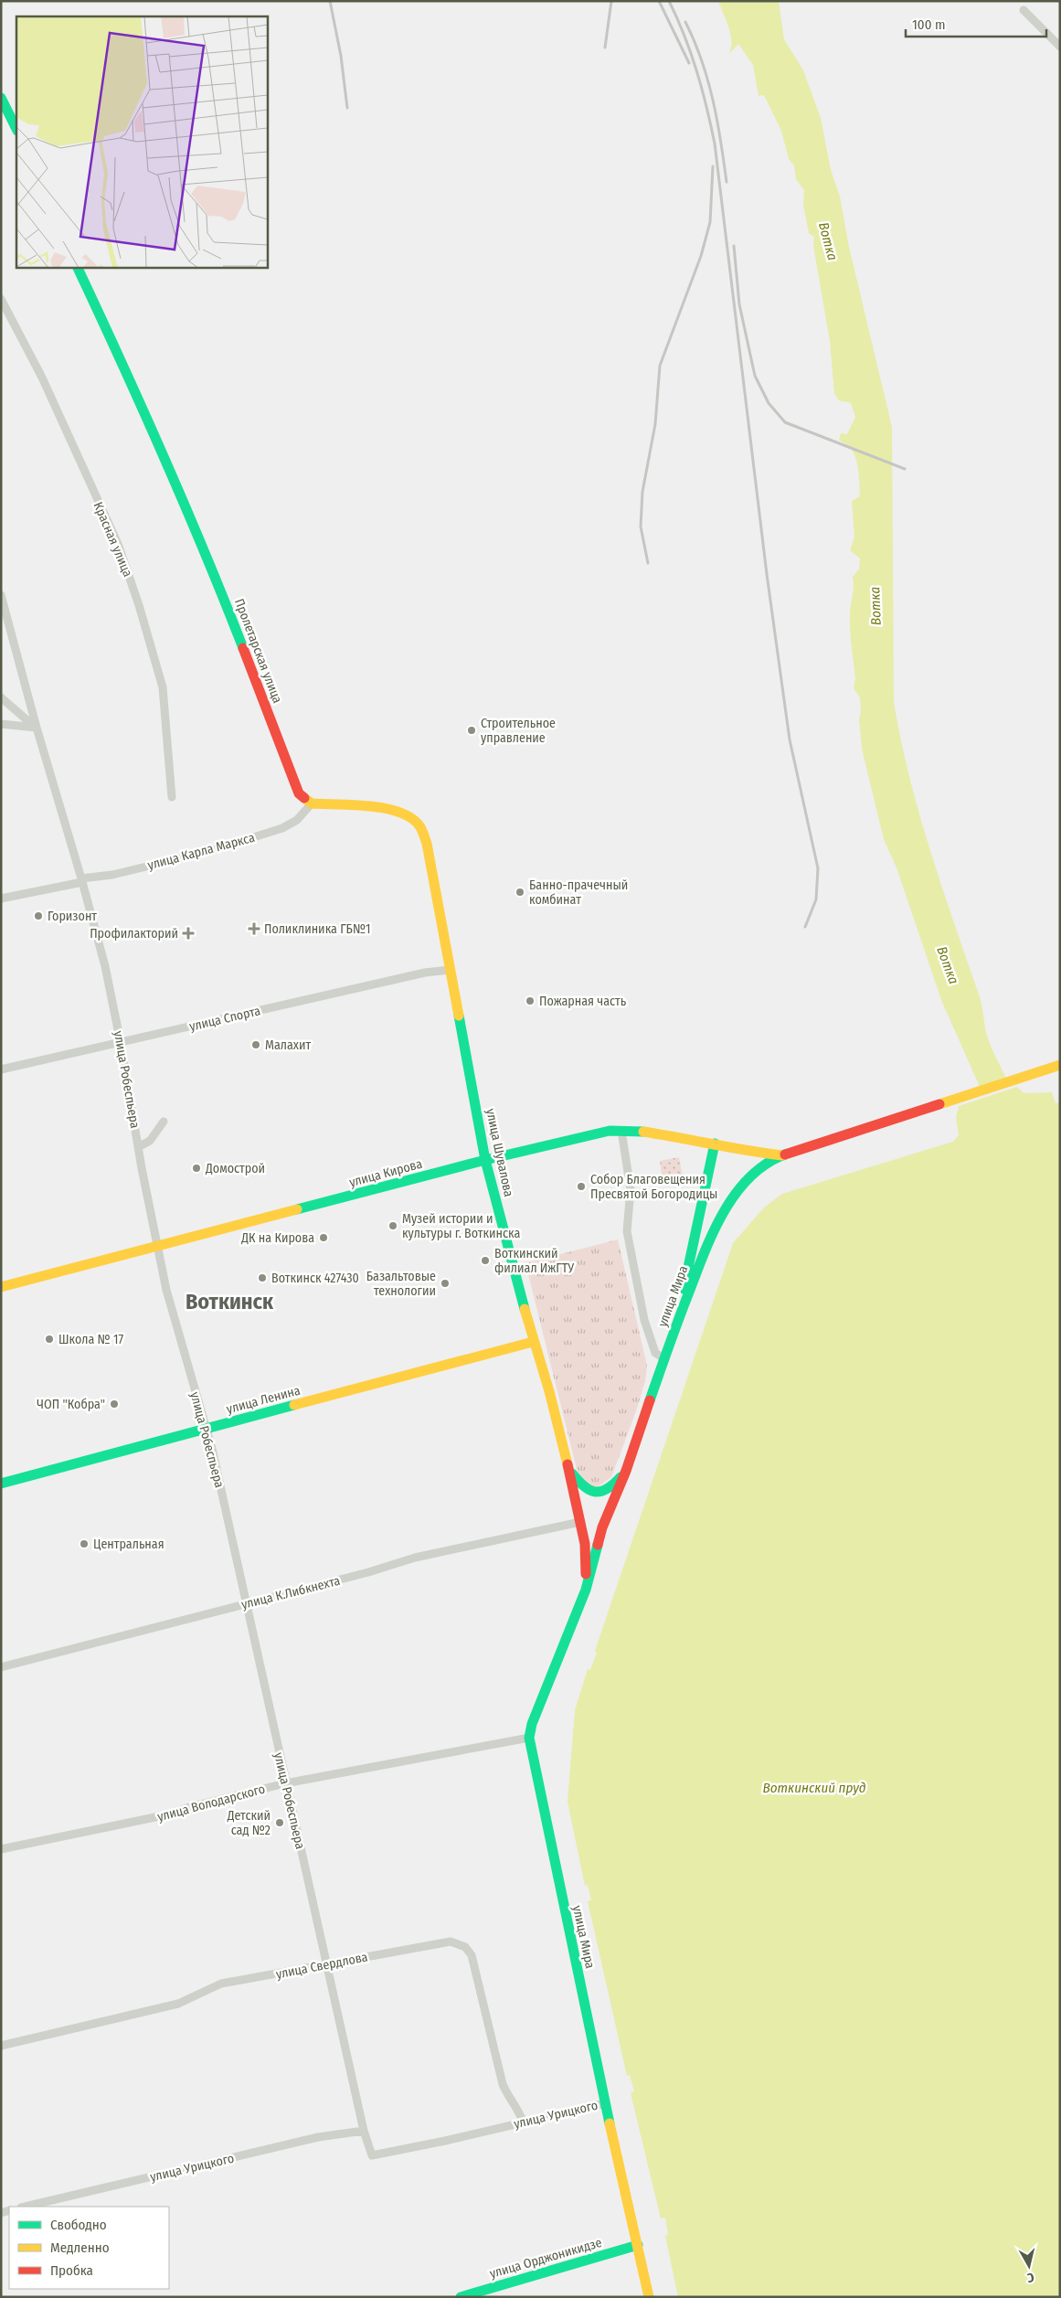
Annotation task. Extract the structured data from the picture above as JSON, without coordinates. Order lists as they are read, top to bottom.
{
  "streets": {
    "main road": [
      "Пролетарская улица",
      "улица Шувалова",
      "улица Кирова",
      "улица Мира",
      "улица Ленина",
      "улица Орджоникидзе"
    ],
    "street": [
      "Красная улица",
      "улица Карла Маркса",
      "улица Спорта",
      "улица Робеспьера",
      "улица К.Либкнехта",
      "улица Володарского",
      "улица Свердлова",
      "улица Урицкого"
    ]
  },
  "crossings": [
    ["Пролетарская улица", "улица Карла Маркса"],
    ["улица Карла Маркса", "улица Робеспьера"],
    ["улица Спорта", "улица Робеспьера"],
    ["улица Спорта", "улица Шувалова"],
    ["улица Робеспьера", "улица Кирова"],
    ["улица Робеспьера", "улица Ленина"],
    ["улица Робеспьера", "улица К.Либкнехта"],
    ["улица Робеспьера", "улица Володарского"],
    ["улица Робеспьера", "улица Свердлова"],
    ["улица Робеспьера", "улица Урицкого"],
    ["улица Шувалова", "улица Кирова"],
    ["улица Шувалова", "улица Мира"],
    ["улица Шувалова", "улица Ленина"],
    ["улица Кирова", "улица Мира"],
    ["улица Мира", "улица К.Либкнехта"],
    ["улица Мира", "улица Володарского"],
    ["улица Мира", "улица Урицкого"],
    ["улица Мира", "улица Орджоникидзе"],
    ["улица Свердлова", "улица Урицкого"]
  ],
  "districts": ["Воткинск"],
  "water": ["Вотка", "Воткинский пруд"],
  "places": {
    "other": [
      "Строительное управление",
      "Банно-прачечный комбинат",
      "Горизонт",
      "Пожарная часть",
      "Малахит",
      "Домострой",
      "Собор Благовещения Пресвятой Богородицы",
      "Музей истории и культуры г. Воткинска",
      "ДК на Кирова",
      "Воткинский филиал ИжГТУ",
      "Воткинск 427430",
      "Базальтовые технологии",
      "Школа № 17",
      "ЧОП \"Кобра\"",
      "Центральная",
      "Детский сад №2"
    ],
    "health": ["Поликлиника ГБ№1", "Профилакторий"]
  },
  "legend": ["Свободно", "Медленно", "Пробка"],
  "scale_bar": "100 m",
  "north": "bottom"
}
